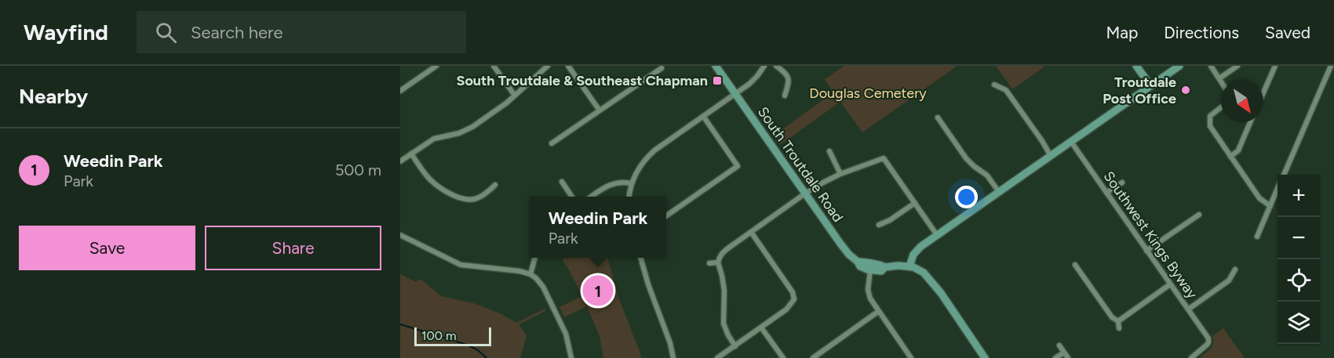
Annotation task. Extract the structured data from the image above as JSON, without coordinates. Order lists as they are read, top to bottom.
{
  "streets": {
    "main road": ["South Troutdale Road"],
    "street": ["Southwest Kings Byway"]
  },
  "parks": ["Douglas Cemetery"],
  "places": {
    "transit": ["South Troutdale & Southeast Chapman"],
    "other": ["Troutdale Post Office"]
  },
  "scale_bar": "100 m",
  "north": "bottom right",
  "page": {
    "header": "Wayfind",
    "search": "Search here",
    "nav": ["Map", "Directions", "Saved"],
    "heading": "Nearby",
    "list": [
      {
        "mark": "1",
        "name": "Weedin Park",
        "note": "Park",
        "value": "500 m"
      }
    ],
    "map_buttons": ["+", "−"],
    "popup": ["Weedin Park", "Park"],
    "buttons": ["Save", "Share"],
    "pins": "1",
    "scale": "100 m"
  }
}
